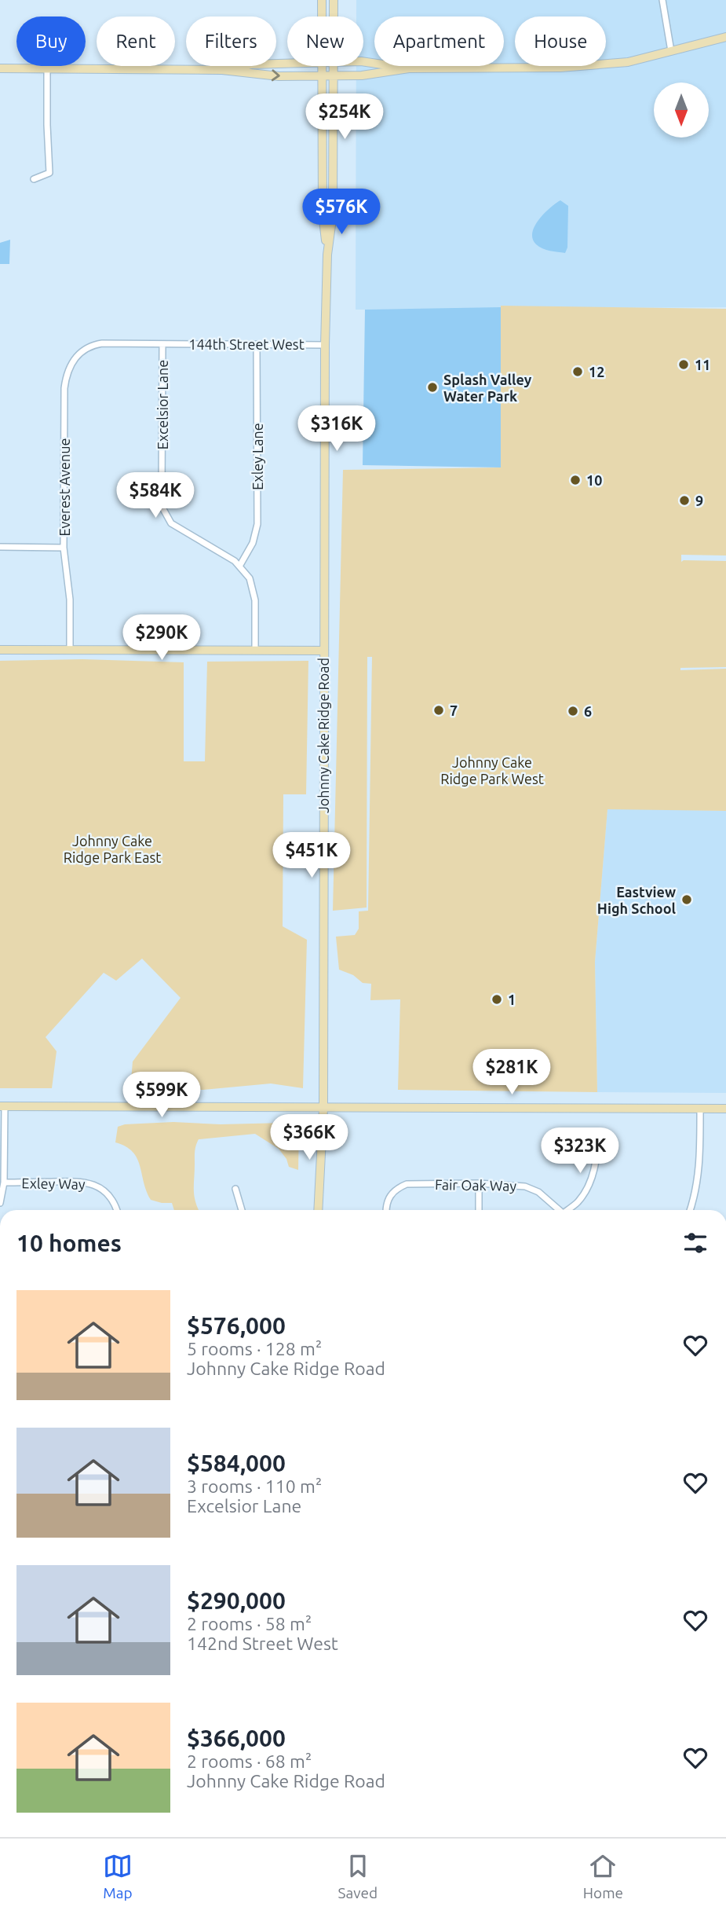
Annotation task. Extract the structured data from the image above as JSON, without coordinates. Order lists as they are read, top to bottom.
{
  "streets": {
    "street": [
      "144th Street West",
      "Excelsior Lane",
      "Exley Lane",
      "Everest Avenue",
      "Johnny Cake Ridge Road",
      "Exley Way",
      "Fair Oak Way"
    ]
  },
  "crossings": [
    ["144th Street West", "Excelsior Lane"],
    ["144th Street West", "Exley Lane"],
    ["144th Street West", "Everest Avenue"],
    ["144th Street West", "Johnny Cake Ridge Road"],
    ["Excelsior Lane", "Exley Lane"]
  ],
  "parks": ["Johnny Cake Ridge Park West", "Johnny Cake Ridge Park East"],
  "places": [
    "11",
    "12",
    "Splash Valley Water Park",
    "10",
    "9",
    "7",
    "6",
    "Eastview High School",
    "1"
  ],
  "north": "bottom",
  "page": {
    "chip": [
      "Buy",
      "Rent",
      "Filters",
      "New",
      "Apartment",
      "House"
    ],
    "price": [
      "$254K",
      "$576K",
      "$316K",
      "$584K",
      "$290K",
      "$451K",
      "$281K",
      "$599K",
      "$366K",
      "$323K"
    ],
    "heading": "10 homes",
    "list": [
      {
        "name": "$576,000",
        "note": "5 rooms · 128 m² · Johnny Cake Ridge Road"
      },
      {
        "name": "$584,000",
        "note": "3 rooms · 110 m² · Excelsior Lane"
      },
      {
        "name": "$290,000",
        "note": "2 rooms · 58 m² · 142nd Street West"
      },
      {
        "name": "$366,000",
        "note": "2 rooms · 68 m² · Johnny Cake Ridge Road"
      }
    ],
    "tabs": ["Map", "Saved", "Home"]
  }
}
